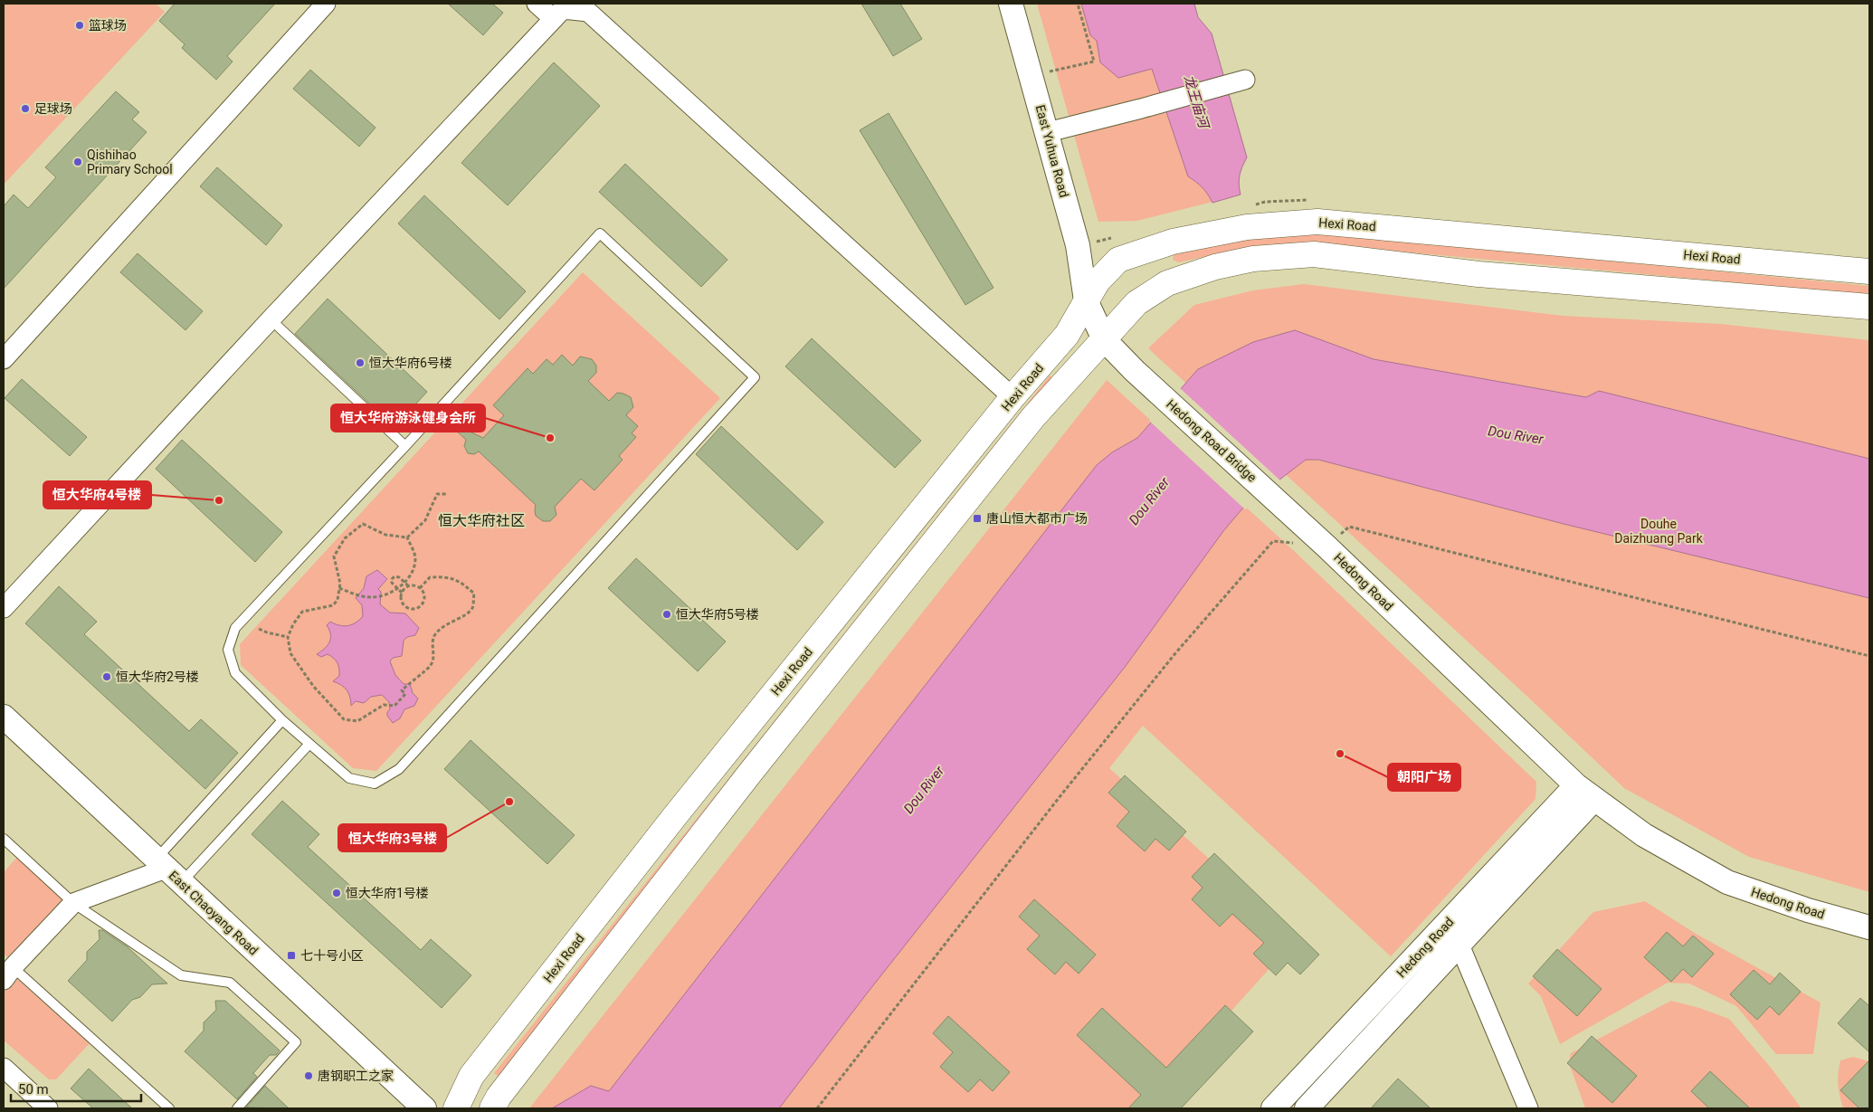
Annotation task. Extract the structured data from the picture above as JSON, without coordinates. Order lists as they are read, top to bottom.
{
  "streets": {
    "main road": ["Hexi Road"],
    "street": [
      "East Yuhua Road",
      "Hedong Road Bridge",
      "Hedong Road",
      "East Chaoyang Road"
    ]
  },
  "crossings": [
    ["East Yuhua Road", "Hexi Road"],
    ["East Yuhua Road", "Hedong Road Bridge"],
    ["Hedong Road Bridge", "Hedong Road"]
  ],
  "districts": ["恒大华府社区"],
  "water": ["龙王庙河", "Dou River"],
  "parks": ["Douhe Daizhuang Park"],
  "places": {
    "other": [
      "篮球场",
      "足球场",
      "Qishihao Primary School",
      "恒大华府6号楼",
      "恒大华府游泳健身会所",
      "恒大华府4号楼",
      "恒大华府5号楼",
      "恒大华府2号楼",
      "朝阳广场",
      "恒大华府3号楼",
      "恒大华府1号楼",
      "唐钢职工之家"
    ],
    "transit": ["唐山恒大都市广场", "七十号小区"]
  },
  "scale_bar": "50 m"
}
